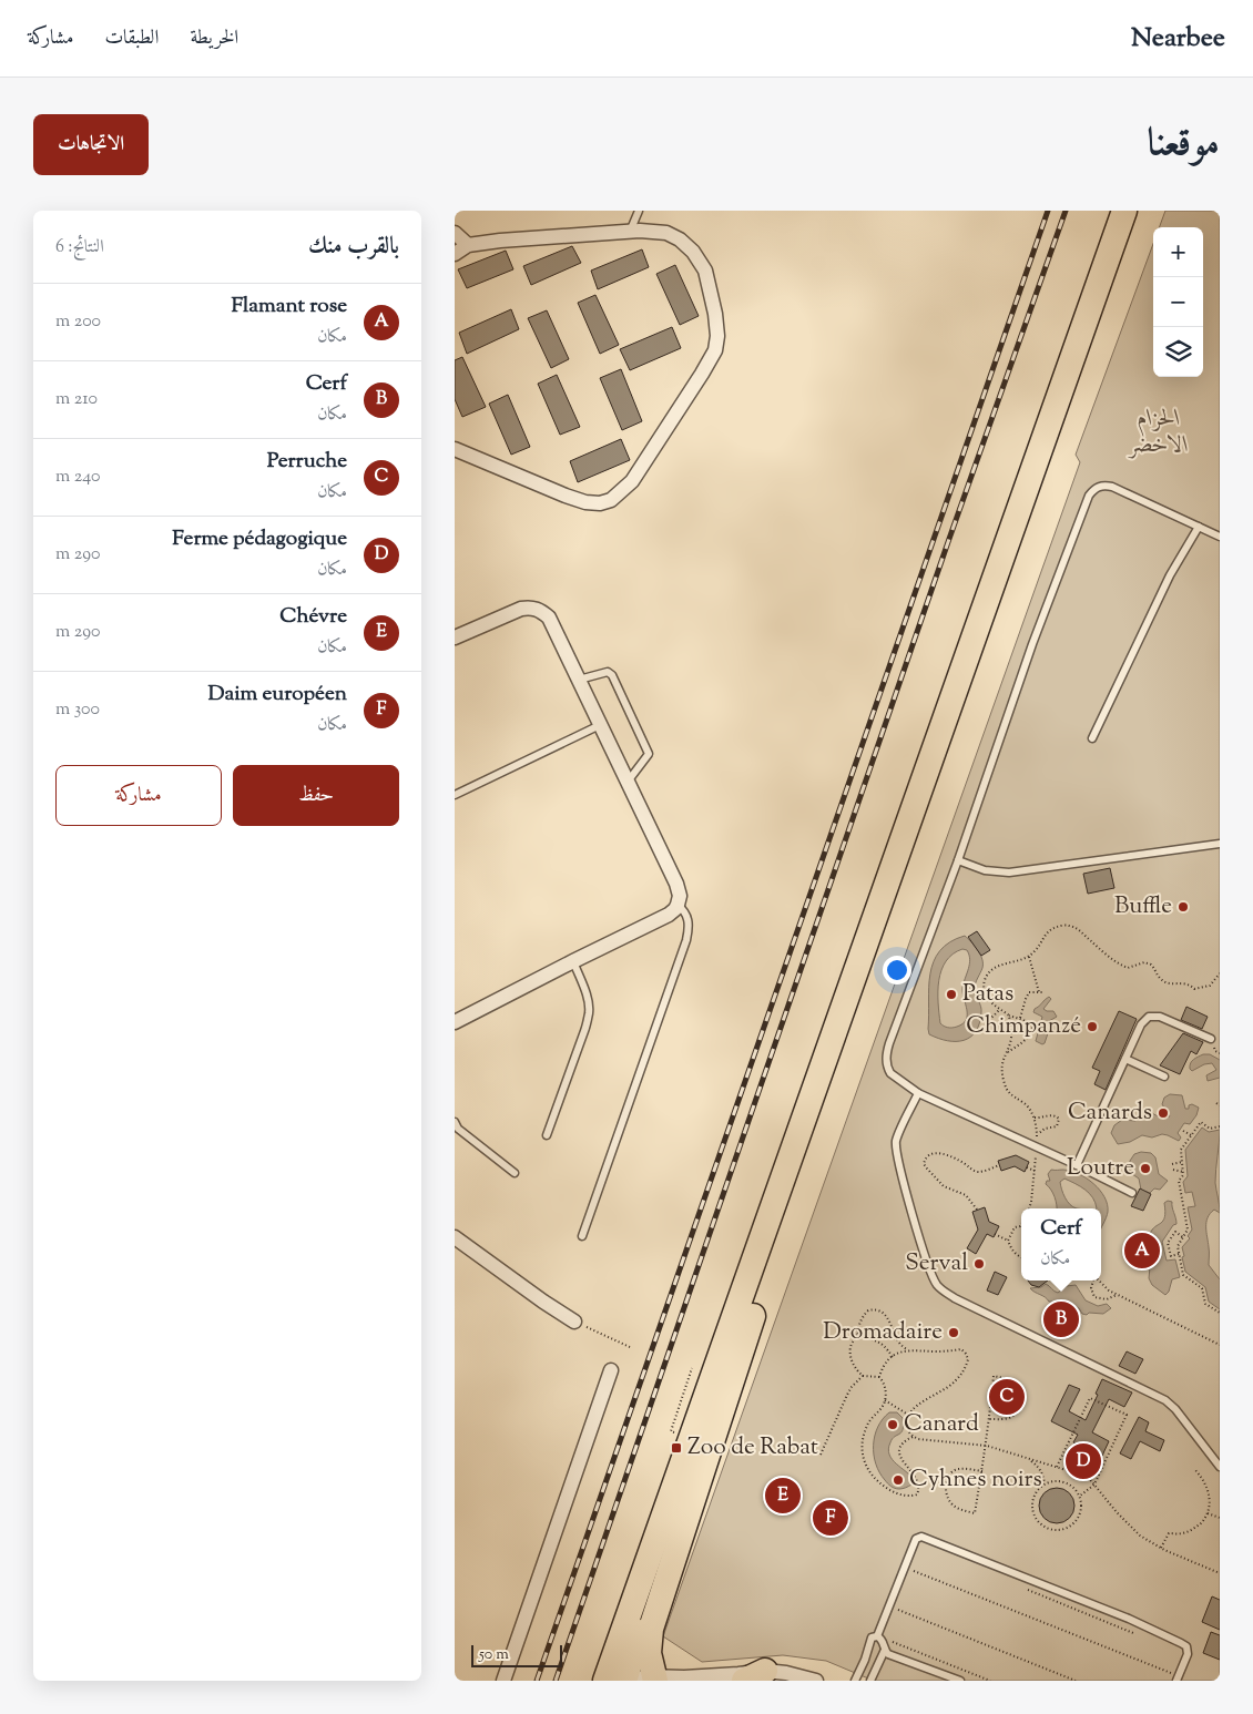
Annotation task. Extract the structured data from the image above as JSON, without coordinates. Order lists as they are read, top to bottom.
{
  "parks": ["الحزام الاخضر"],
  "places": {
    "other": [
      "Buffle",
      "Patas",
      "Chimpanzé",
      "Canards",
      "Loutre",
      "Serval",
      "Dromadaire",
      "Canard",
      "Cyhnes noirs"
    ],
    "transit": ["Zoo de Rabat"]
  },
  "scale_bar": "50 m",
  "page": {
    "header": "Nearbee",
    "nav": ["الخريطة", "الطبقات", "مشاركة"],
    "title": "موقعنا",
    "buttons": [
      "الاتجاهات",
      ["حفظ", "مشاركة"]
    ],
    "heading": ["بالقرب منك", "النتائج: 6"],
    "map_buttons": ["+", "−"],
    "list": [
      {
        "mark": "A",
        "name": "Flamant rose",
        "note": "مكان",
        "value": "200 m"
      },
      {
        "mark": "B",
        "name": "Cerf",
        "note": "مكان",
        "value": "210 m"
      },
      {
        "mark": "C",
        "name": "Perruche",
        "note": "مكان",
        "value": "240 m"
      },
      {
        "mark": "D",
        "name": "Ferme pédagogique",
        "note": "مكان",
        "value": "290 m"
      },
      {
        "mark": "E",
        "name": "Chévre",
        "note": "مكان",
        "value": "290 m"
      },
      {
        "mark": "F",
        "name": "Daim européen",
        "note": "مكان",
        "value": "300 m"
      }
    ],
    "popup": ["Cerf", "مكان"],
    "pins": [
      "A",
      "B",
      "C",
      "D",
      "E",
      "F"
    ],
    "scale": "50 m"
  }
}
